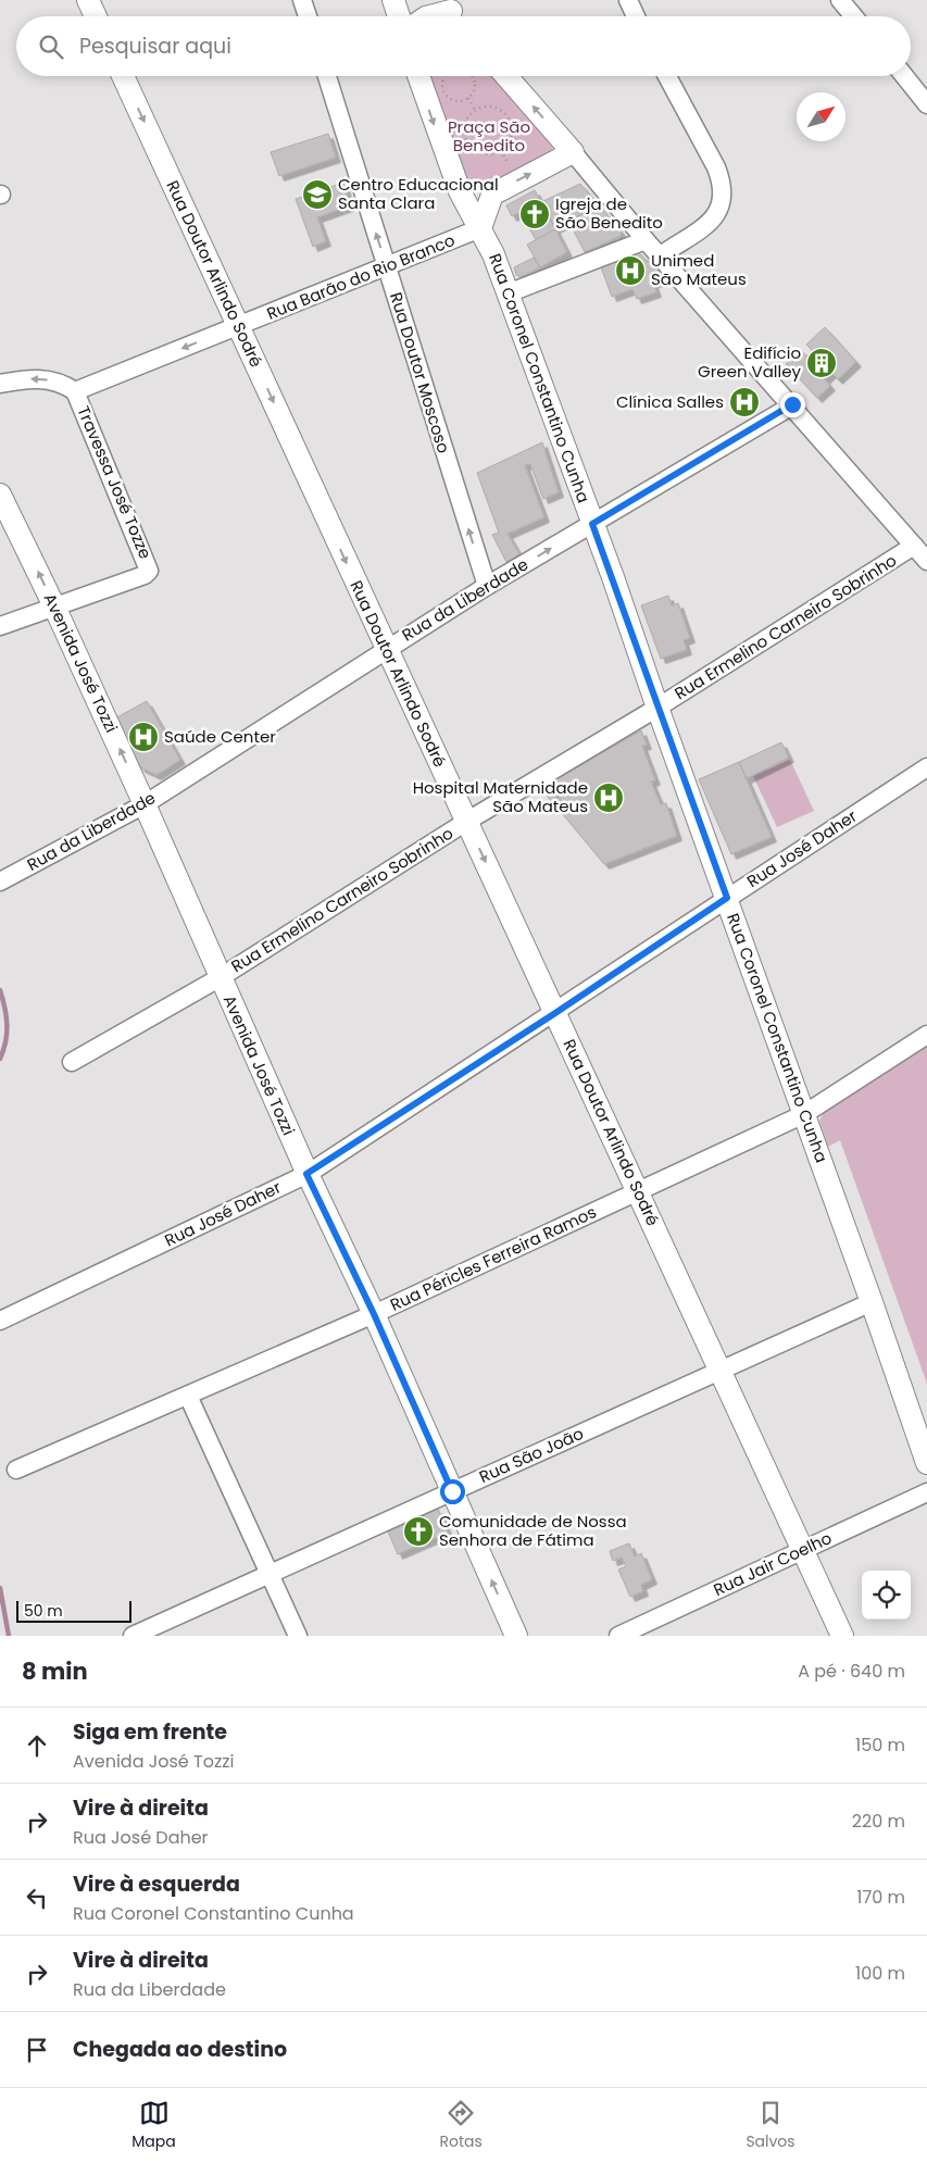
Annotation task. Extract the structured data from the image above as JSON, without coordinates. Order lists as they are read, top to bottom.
{
  "streets": {
    "street": [
      "Rua Doutor Arlindo Sodré",
      "Rua Barão do Rio Branco",
      "Rua Doutor Moscoso",
      "Rua Coronel Constantino Cunha",
      "Travessa José Tozze",
      "Rua da Liberdade",
      "Rua Ermelino Carneiro Sobrinho",
      "Avenida José Tozzi",
      "Rua José Daher",
      "Rua Péricles Ferreira Ramos",
      "Rua São João",
      "Rua Jair Coelho"
    ]
  },
  "crossings": [
    ["Rua Doutor Arlindo Sodré", "Rua Barão do Rio Branco"],
    ["Rua Doutor Arlindo Sodré", "Rua da Liberdade"],
    ["Rua Doutor Arlindo Sodré", "Rua Ermelino Carneiro Sobrinho"],
    ["Rua Doutor Arlindo Sodré", "Rua José Daher"],
    ["Rua Doutor Arlindo Sodré", "Rua Péricles Ferreira Ramos"],
    ["Rua Doutor Arlindo Sodré", "Rua São João"],
    ["Rua Doutor Arlindo Sodré", "Rua Jair Coelho"],
    ["Rua Barão do Rio Branco", "Rua Doutor Moscoso"],
    ["Rua Barão do Rio Branco", "Rua Coronel Constantino Cunha"],
    ["Rua Barão do Rio Branco", "Travessa José Tozze"],
    ["Rua Doutor Moscoso", "Rua da Liberdade"],
    ["Rua Coronel Constantino Cunha", "Rua da Liberdade"],
    ["Rua Coronel Constantino Cunha", "Rua Ermelino Carneiro Sobrinho"],
    ["Rua Coronel Constantino Cunha", "Rua José Daher"],
    ["Rua Coronel Constantino Cunha", "Rua Péricles Ferreira Ramos"],
    ["Rua Coronel Constantino Cunha", "Rua São João"],
    ["Travessa José Tozze", "Avenida José Tozzi"],
    ["Rua da Liberdade", "Avenida José Tozzi"],
    ["Rua Ermelino Carneiro Sobrinho", "Avenida José Tozzi"],
    ["Avenida José Tozzi", "Rua José Daher"],
    ["Avenida José Tozzi", "Rua Péricles Ferreira Ramos"],
    ["Avenida José Tozzi", "Rua São João"]
  ],
  "one_way": [
    "Rua Doutor Arlindo Sodré",
    "Rua Barão do Rio Branco",
    "Rua Doutor Moscoso",
    "Avenida José Tozzi"
  ],
  "parks": ["Praça São Benedito"],
  "places": {
    "school or university": ["Centro Educacional Santa Clara"],
    "church": ["Igreja de São Benedito", "Comunidade de Nossa Senhora de Fátima"],
    "hospital": [
      "Unimed São Mateus",
      "Clínica Salles",
      "Saúde Center",
      "Hospital Maternidade São Mateus"
    ],
    "building": ["Edifício Green Valley"]
  },
  "scale_bar": "50 m",
  "north": "top right",
  "page": {
    "search": "Pesquisar aqui",
    "scale": "50 m",
    "heading": ["8 min", "A pé · 640 m"],
    "list": [
      ["Siga em frente", "Avenida José Tozzi", "150 m"],
      ["Vire à direita", "Rua José Daher", "220 m"],
      ["Vire à esquerda", "Rua Coronel Constantino Cunha", "170 m"],
      ["Vire à direita", "Rua da Liberdade", "100 m"],
      "Chegada ao destino"
    ],
    "nav": ["Mapa", "Rotas", "Salvos"]
  }
}
